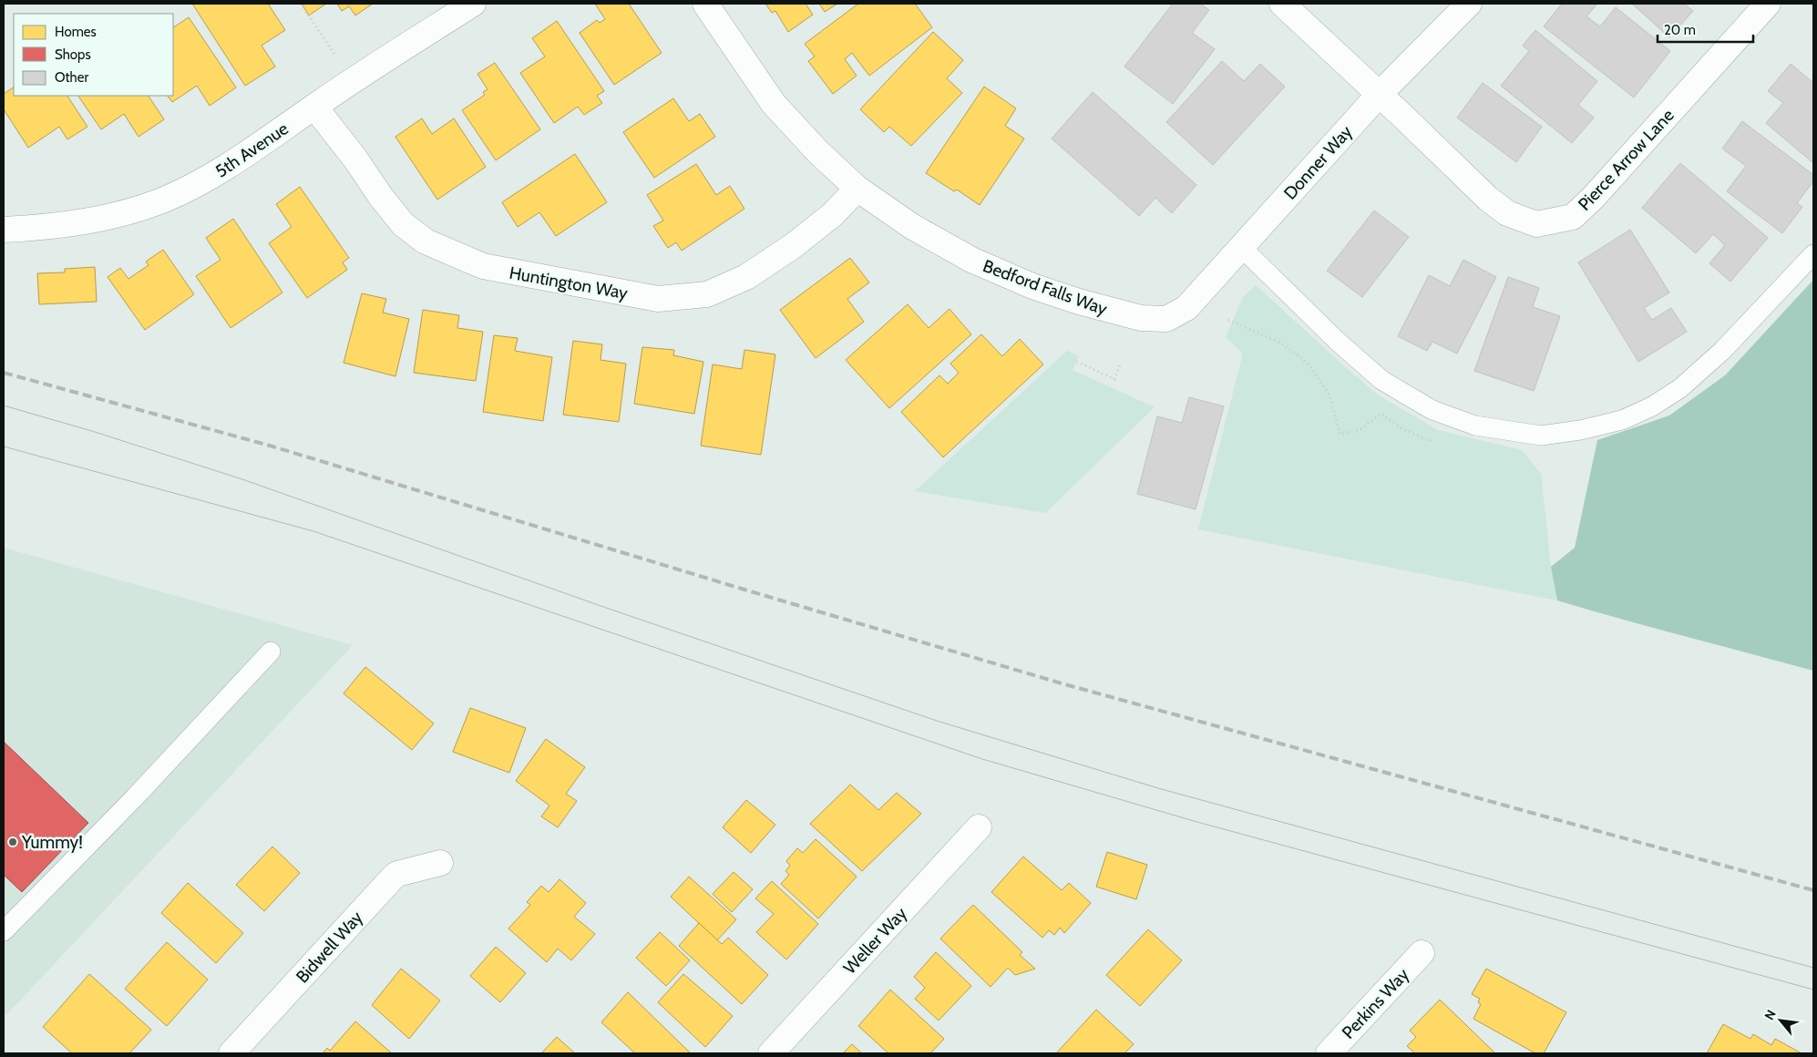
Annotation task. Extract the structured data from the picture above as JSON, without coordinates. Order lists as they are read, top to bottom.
{
  "streets": {
    "street": [
      "5th Avenue",
      "Pierce Arrow Lane",
      "Donner Way",
      "Huntington Way",
      "Bedford Falls Way",
      "Weller Way",
      "Bidwell Way",
      "Perkins Way"
    ]
  },
  "crossings": [
    ["5th Avenue", "Huntington Way"],
    ["Pierce Arrow Lane", "Donner Way"],
    ["Donner Way", "Bedford Falls Way"],
    ["Huntington Way", "Bedford Falls Way"]
  ],
  "places": ["Yummy!"],
  "legend": ["Homes", "Shops", "Other"],
  "scale_bar": "20 m",
  "north": "top left"
}
